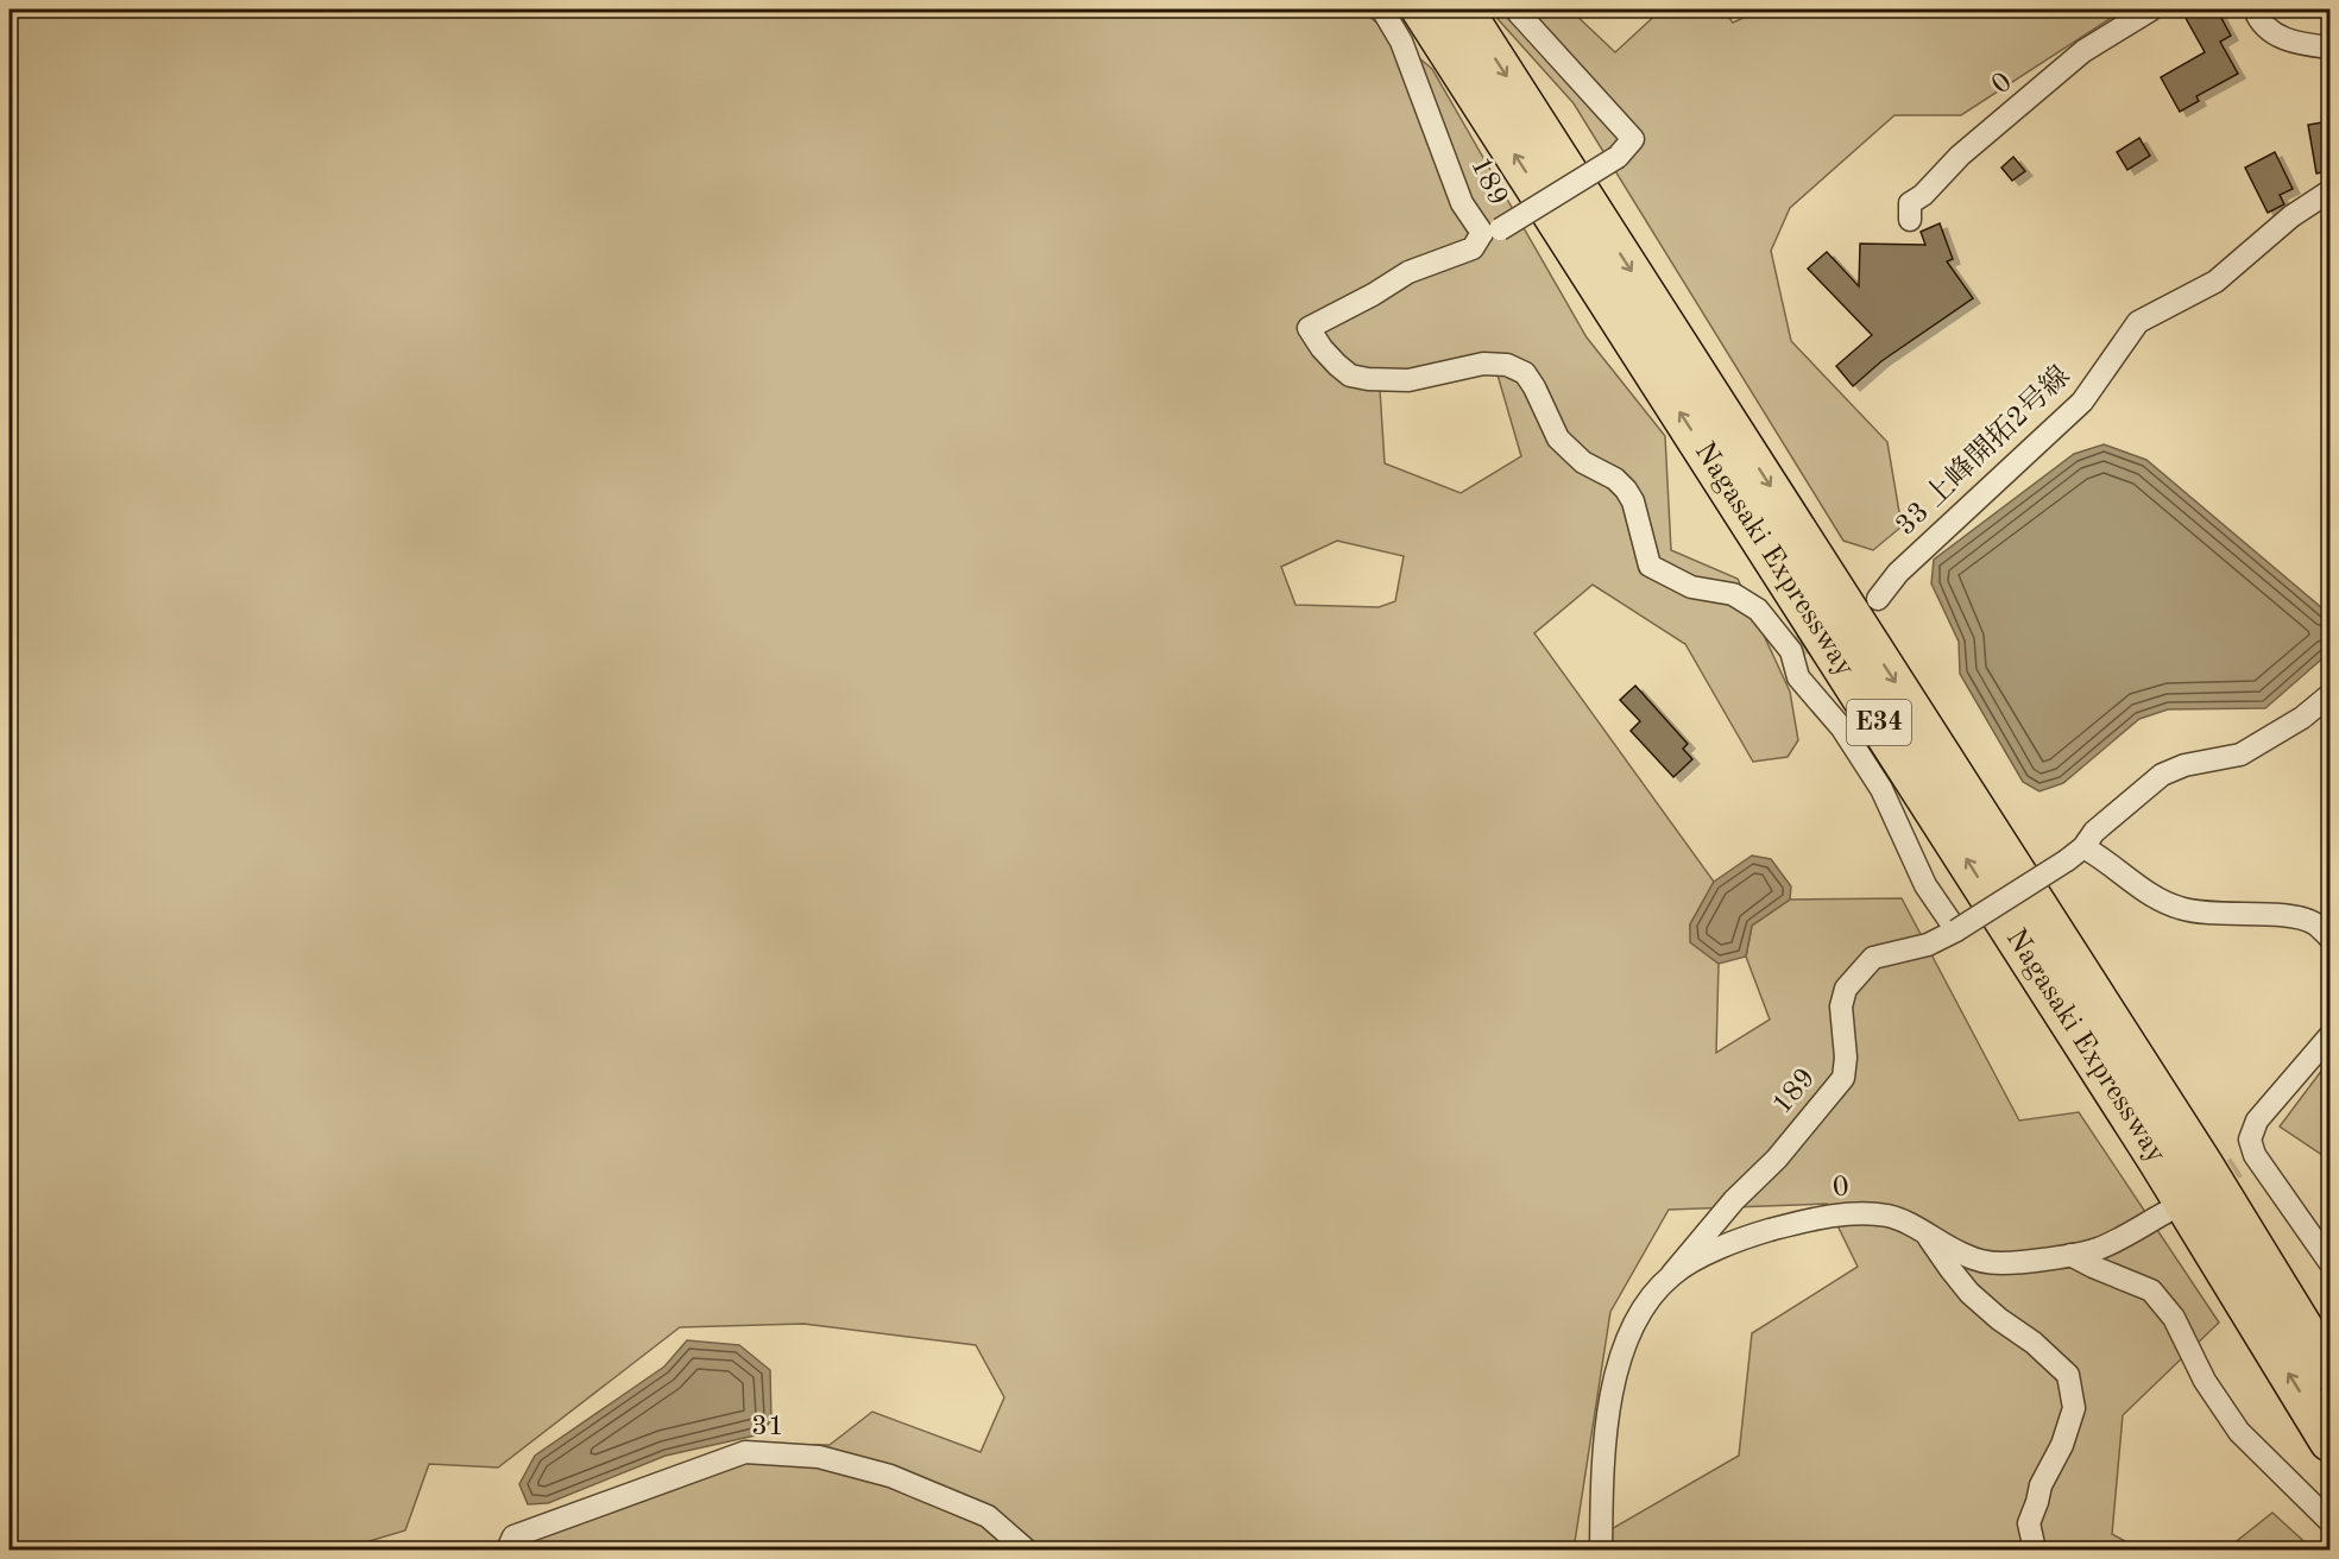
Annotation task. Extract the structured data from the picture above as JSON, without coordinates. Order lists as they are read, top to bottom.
{
  "streets": {
    "highway": ["Nagasaki Expressway", "E34"],
    "street": [
      "0",
      "189",
      "33 上峰開拓2号線",
      "31"
    ]
  },
  "crossings": [
    ["0", "189"]
  ]
}
